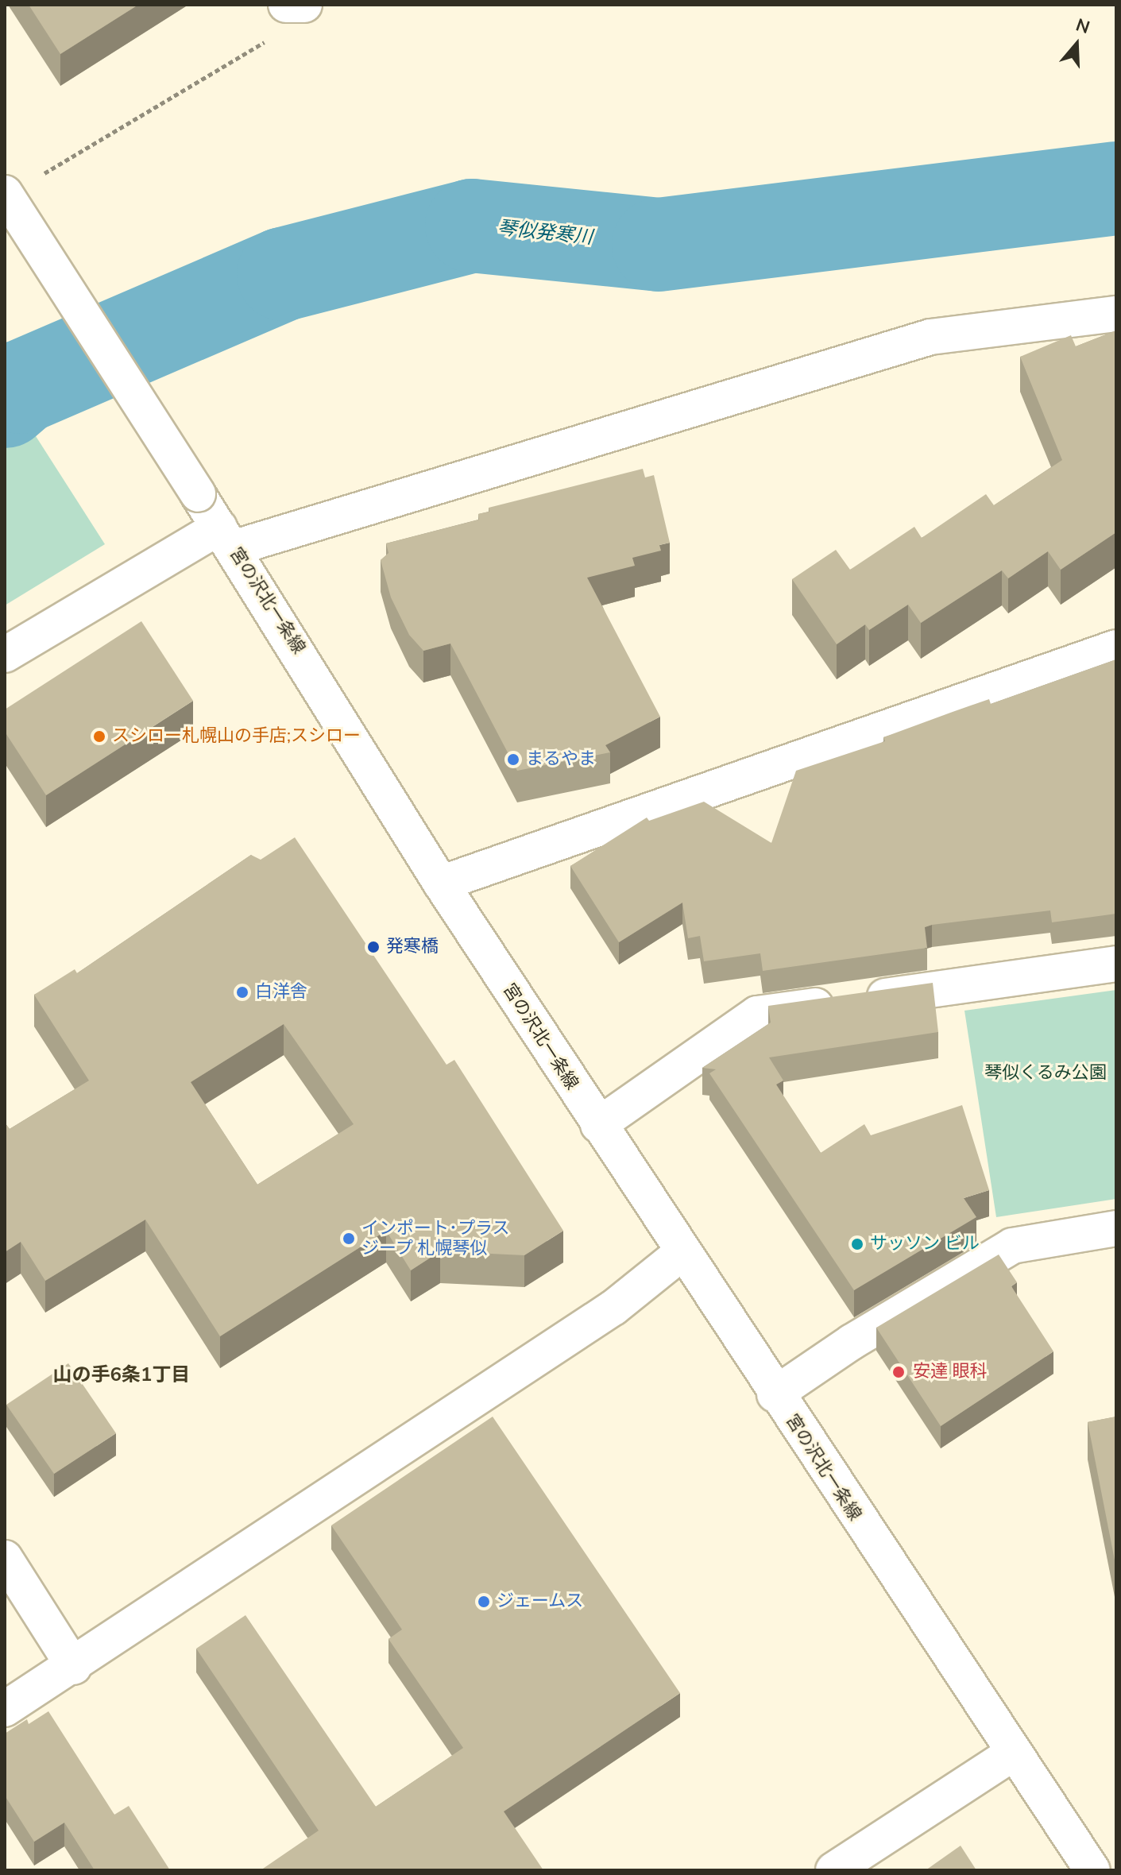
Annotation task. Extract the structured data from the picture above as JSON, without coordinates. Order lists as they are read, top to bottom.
{
  "streets": {
    "street": ["宮の沢北一条線"]
  },
  "districts": ["山の手6条1丁目"],
  "water": ["琴似発寒川"],
  "parks": ["琴似くるみ公園"],
  "places": [
    "スシロー札幌山の手店;スシロー",
    "まるやま",
    "発寒橋",
    "白洋舎",
    "インポート･プラス ジープ 札幌琴似",
    "サッソン ビル",
    "安達 眼科",
    "ジェームス"
  ],
  "north": "top"
}
